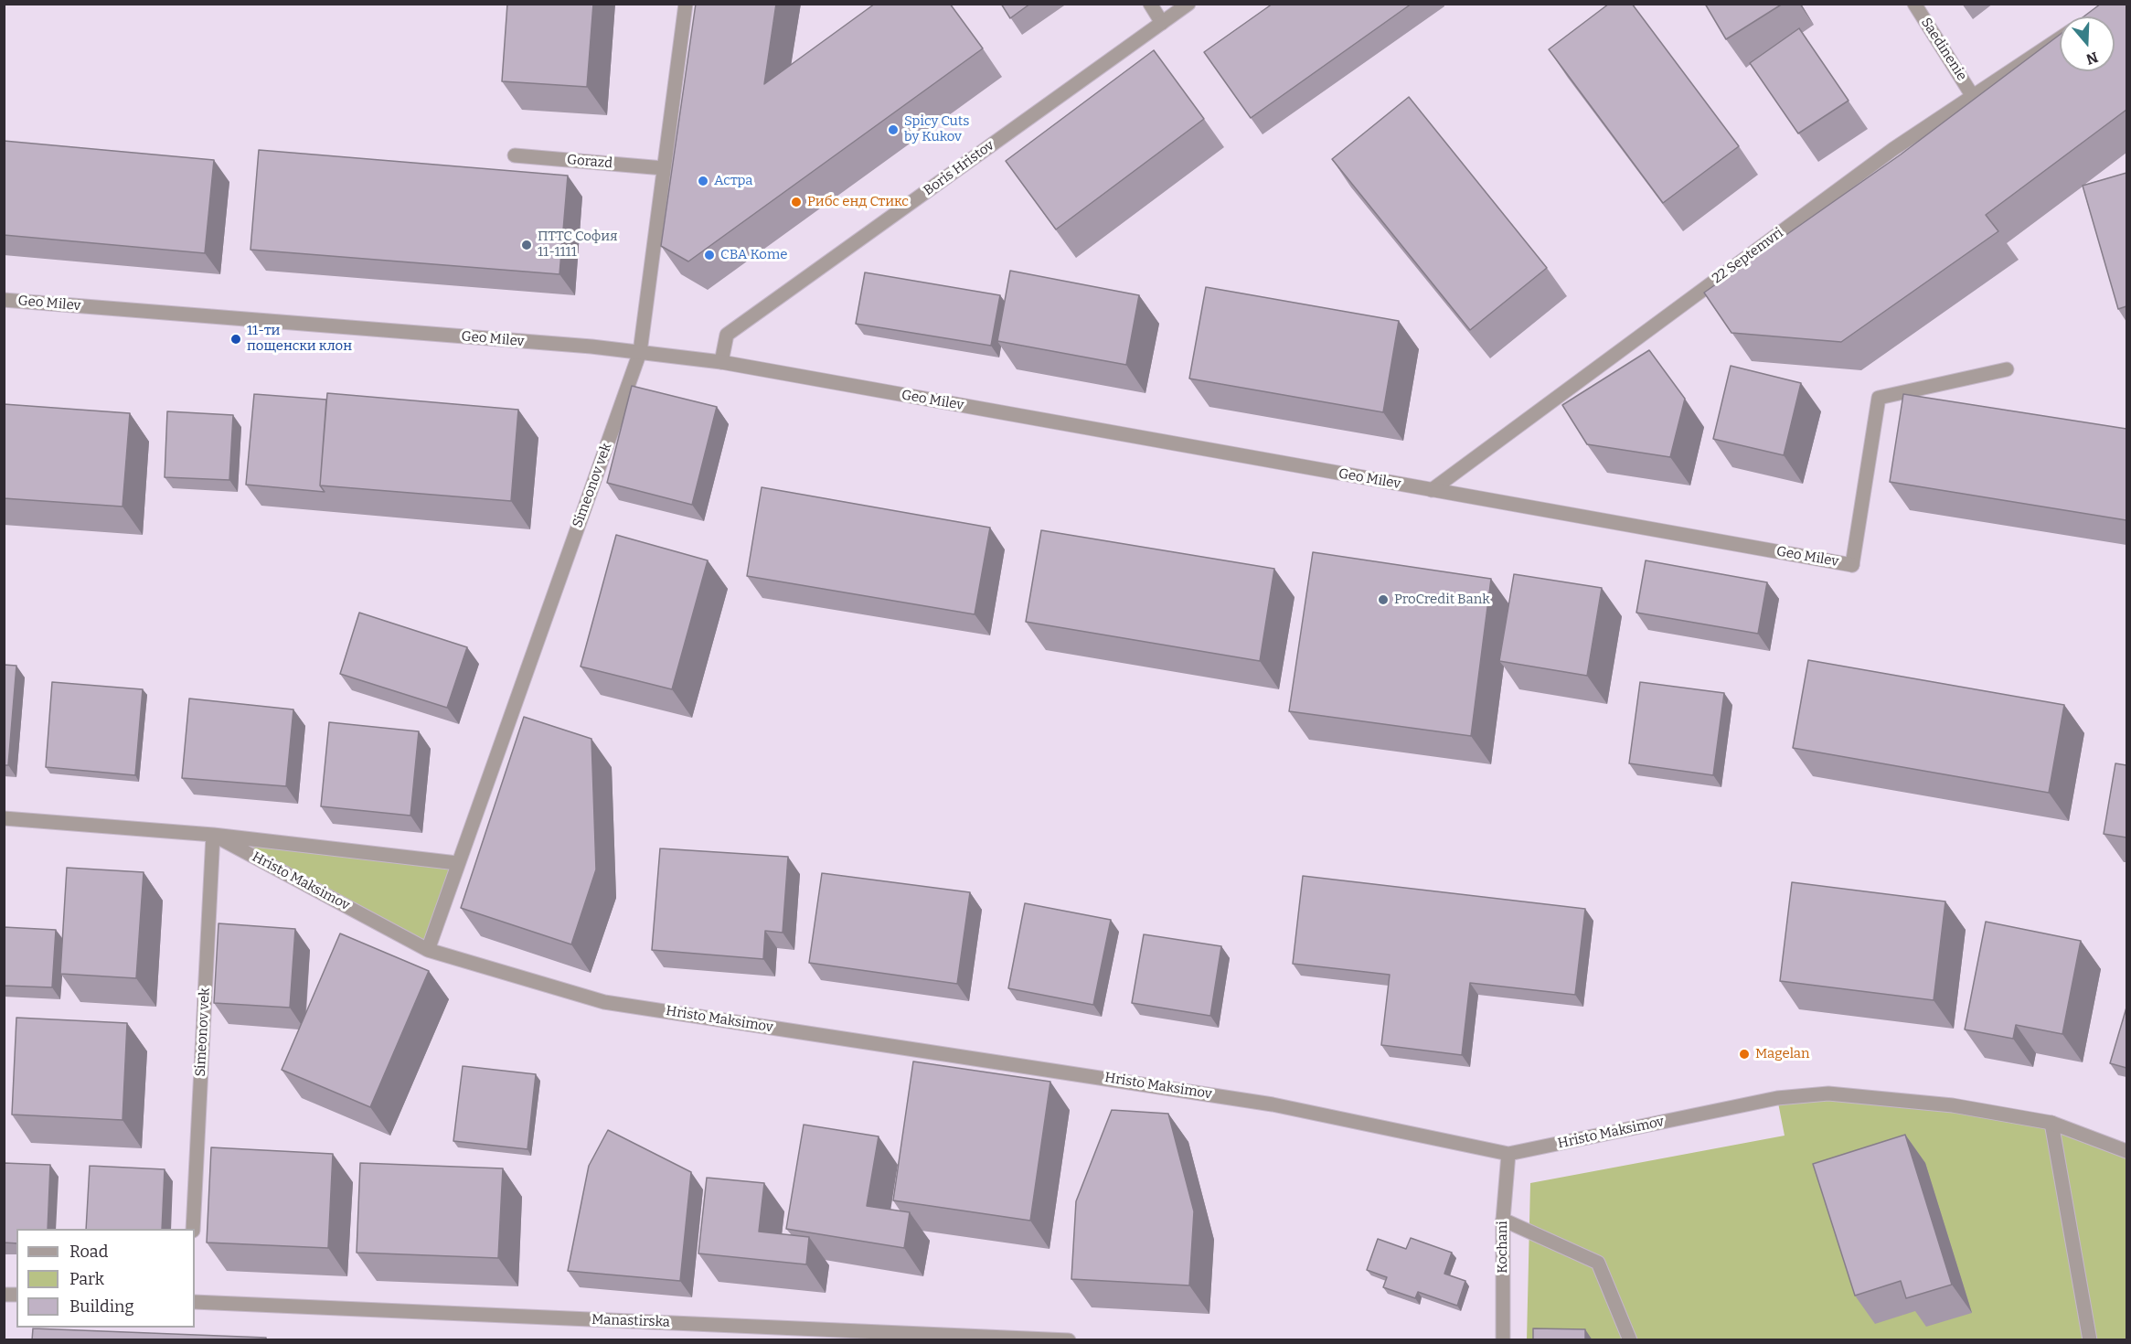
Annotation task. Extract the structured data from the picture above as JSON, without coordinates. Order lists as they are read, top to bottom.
{
  "streets": {
    "street": [
      "Saedinenie",
      "Gorazd",
      "Boris Hristov",
      "22 Septemvri",
      "Geo Milev",
      "Simeonov vek",
      "Hristo Maksimov",
      "Kochani",
      "Manastirska"
    ]
  },
  "crossings": [
    ["Saedinenie", "22 Septemvri"],
    ["Gorazd", "Simeonov vek"],
    ["Boris Hristov", "Geo Milev"],
    ["22 Septemvri", "Geo Milev"],
    ["Geo Milev", "Simeonov vek"],
    ["Simeonov vek", "Hristo Maksimov"],
    ["Hristo Maksimov", "Kochani"]
  ],
  "places": [
    "Spicy Cuts by Kukov",
    "Астра",
    "Рибс енд Стикс",
    "ПТТС София 11-1111",
    "CBA Kome",
    "11-ти пощенски клон",
    "ProCredit Bank",
    "Magelan"
  ],
  "legend": ["Road", "Park", "Building"],
  "north": "bottom"
}
